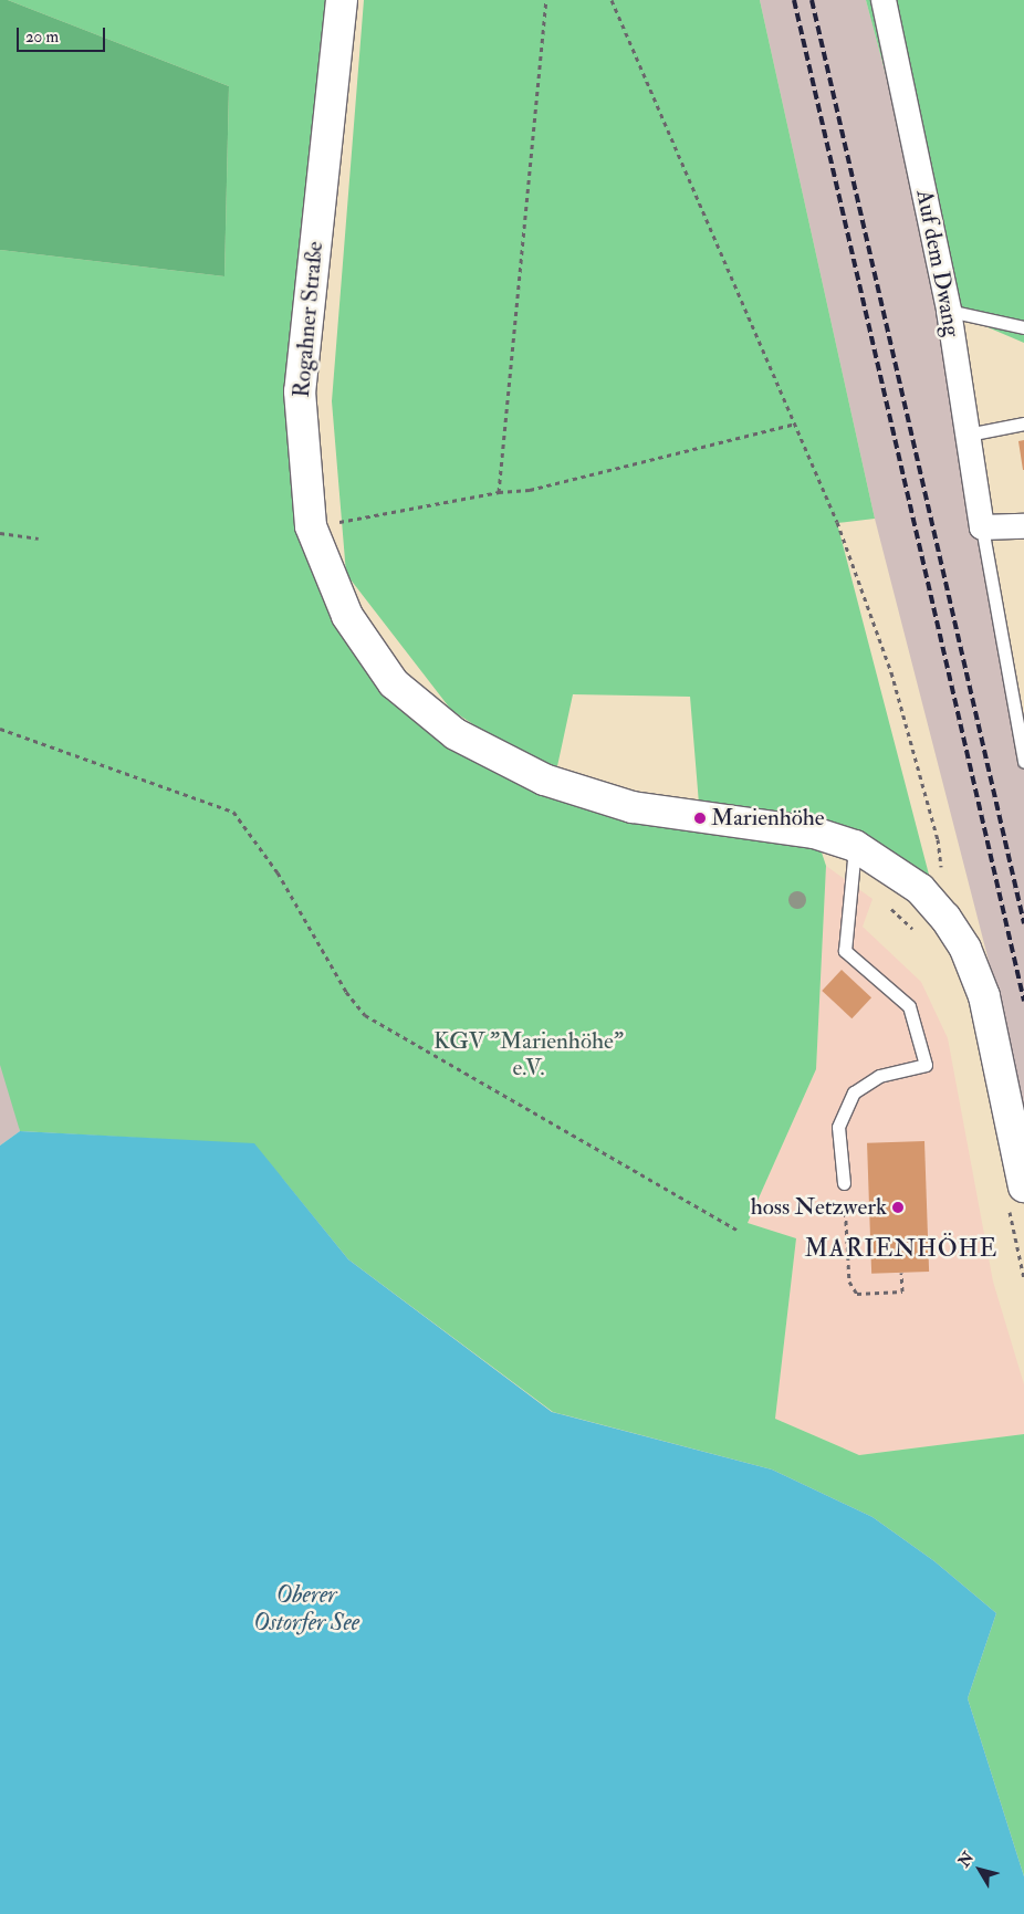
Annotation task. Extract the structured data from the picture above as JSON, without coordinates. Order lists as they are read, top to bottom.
{
  "streets": {
    "street": ["Auf dem Dwang", "Rogahner Straße"]
  },
  "districts": ["MARIENHÖHE"],
  "water": ["Oberer Ostorfer See"],
  "parks": ["KGV \"Marienhöhe\" e.V."],
  "places": ["Marienhöhe", "hoss Netzwerk"],
  "scale_bar": "20 m",
  "north": "top left"
}
